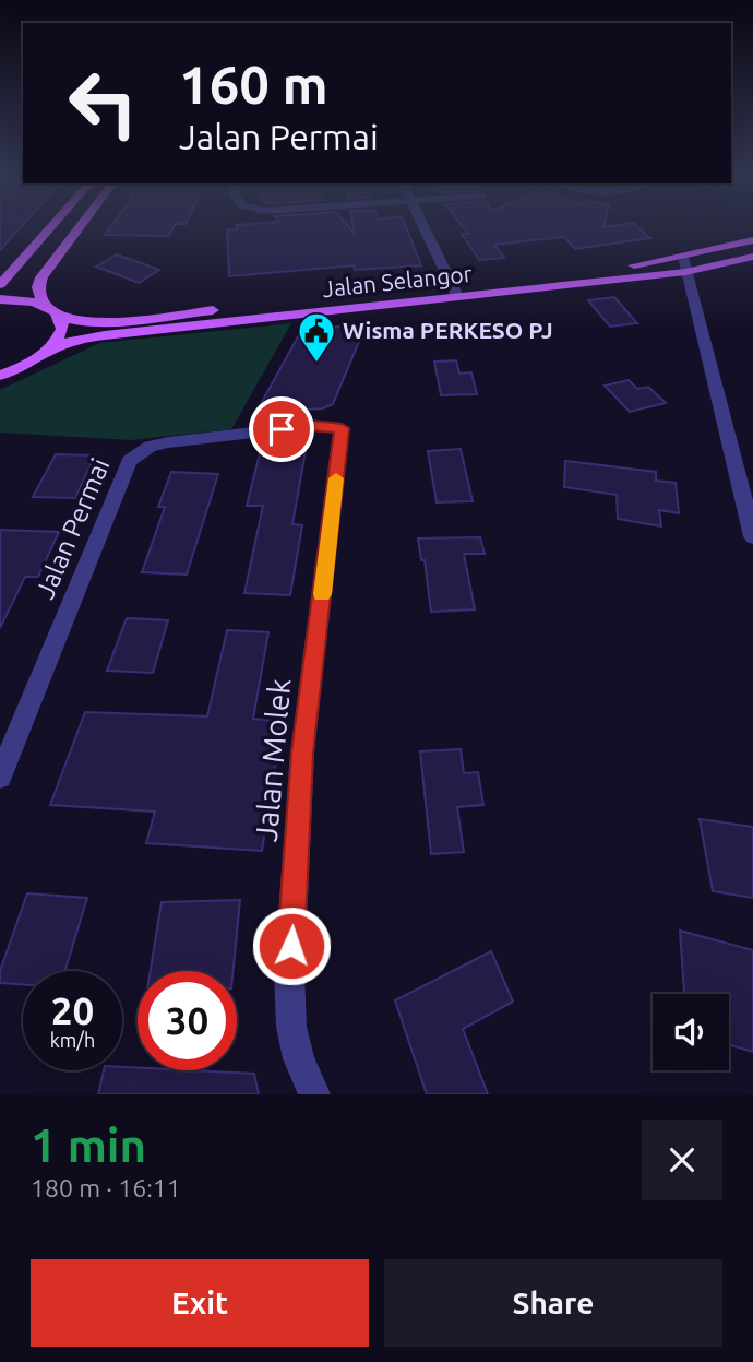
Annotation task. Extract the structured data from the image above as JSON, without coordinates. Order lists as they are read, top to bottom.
{
  "streets": {
    "main road": ["Jalan Selangor"],
    "street": ["Jalan Permai", "Jalan Molek"]
  },
  "crossings": [
    ["Jalan Permai", "Jalan Molek"]
  ],
  "places": {
    "public building": ["Wisma PERKESO PJ"]
  },
  "page": {
    "turn": ["160 m", "Jalan Permai"],
    "speed": "20 km/h",
    "limit": "30",
    "heading": ["1 min", "180 m · 16:11"],
    "buttons": ["Exit", "Share"]
  }
}
